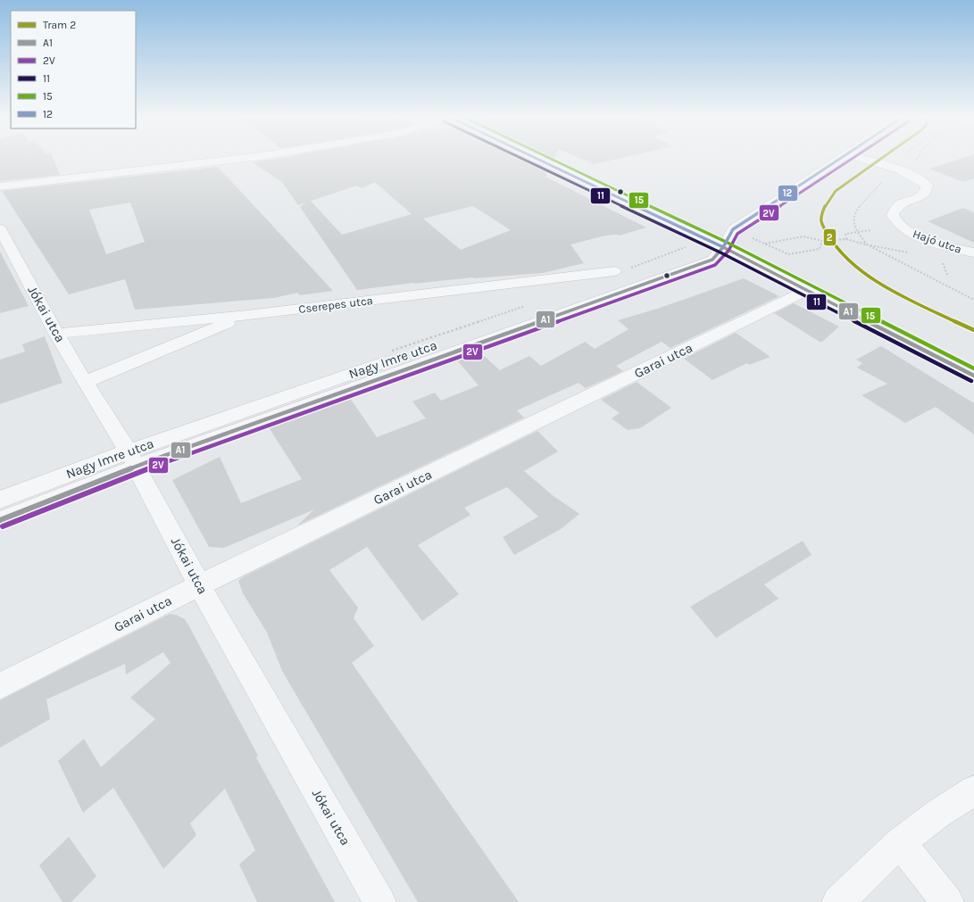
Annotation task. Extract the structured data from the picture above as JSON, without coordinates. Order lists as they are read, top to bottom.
{
  "streets": {
    "street": [
      "Hajó utca",
      "Cserepes utca",
      "Jókai utca",
      "Nagy Imre utca",
      "Garai utca"
    ]
  },
  "crossings": [
    ["Cserepes utca", "Jókai utca"],
    ["Jókai utca", "Nagy Imre utca"],
    ["Jókai utca", "Garai utca"]
  ],
  "lines": [
    "tram line 2",
    "transit line 2V",
    "transit line 11",
    "transit line 15",
    "transit line 12",
    "transit line A1"
  ],
  "legend": [
    "Tram 2",
    "A1",
    "2V",
    "11",
    "15",
    "12"
  ]
}
